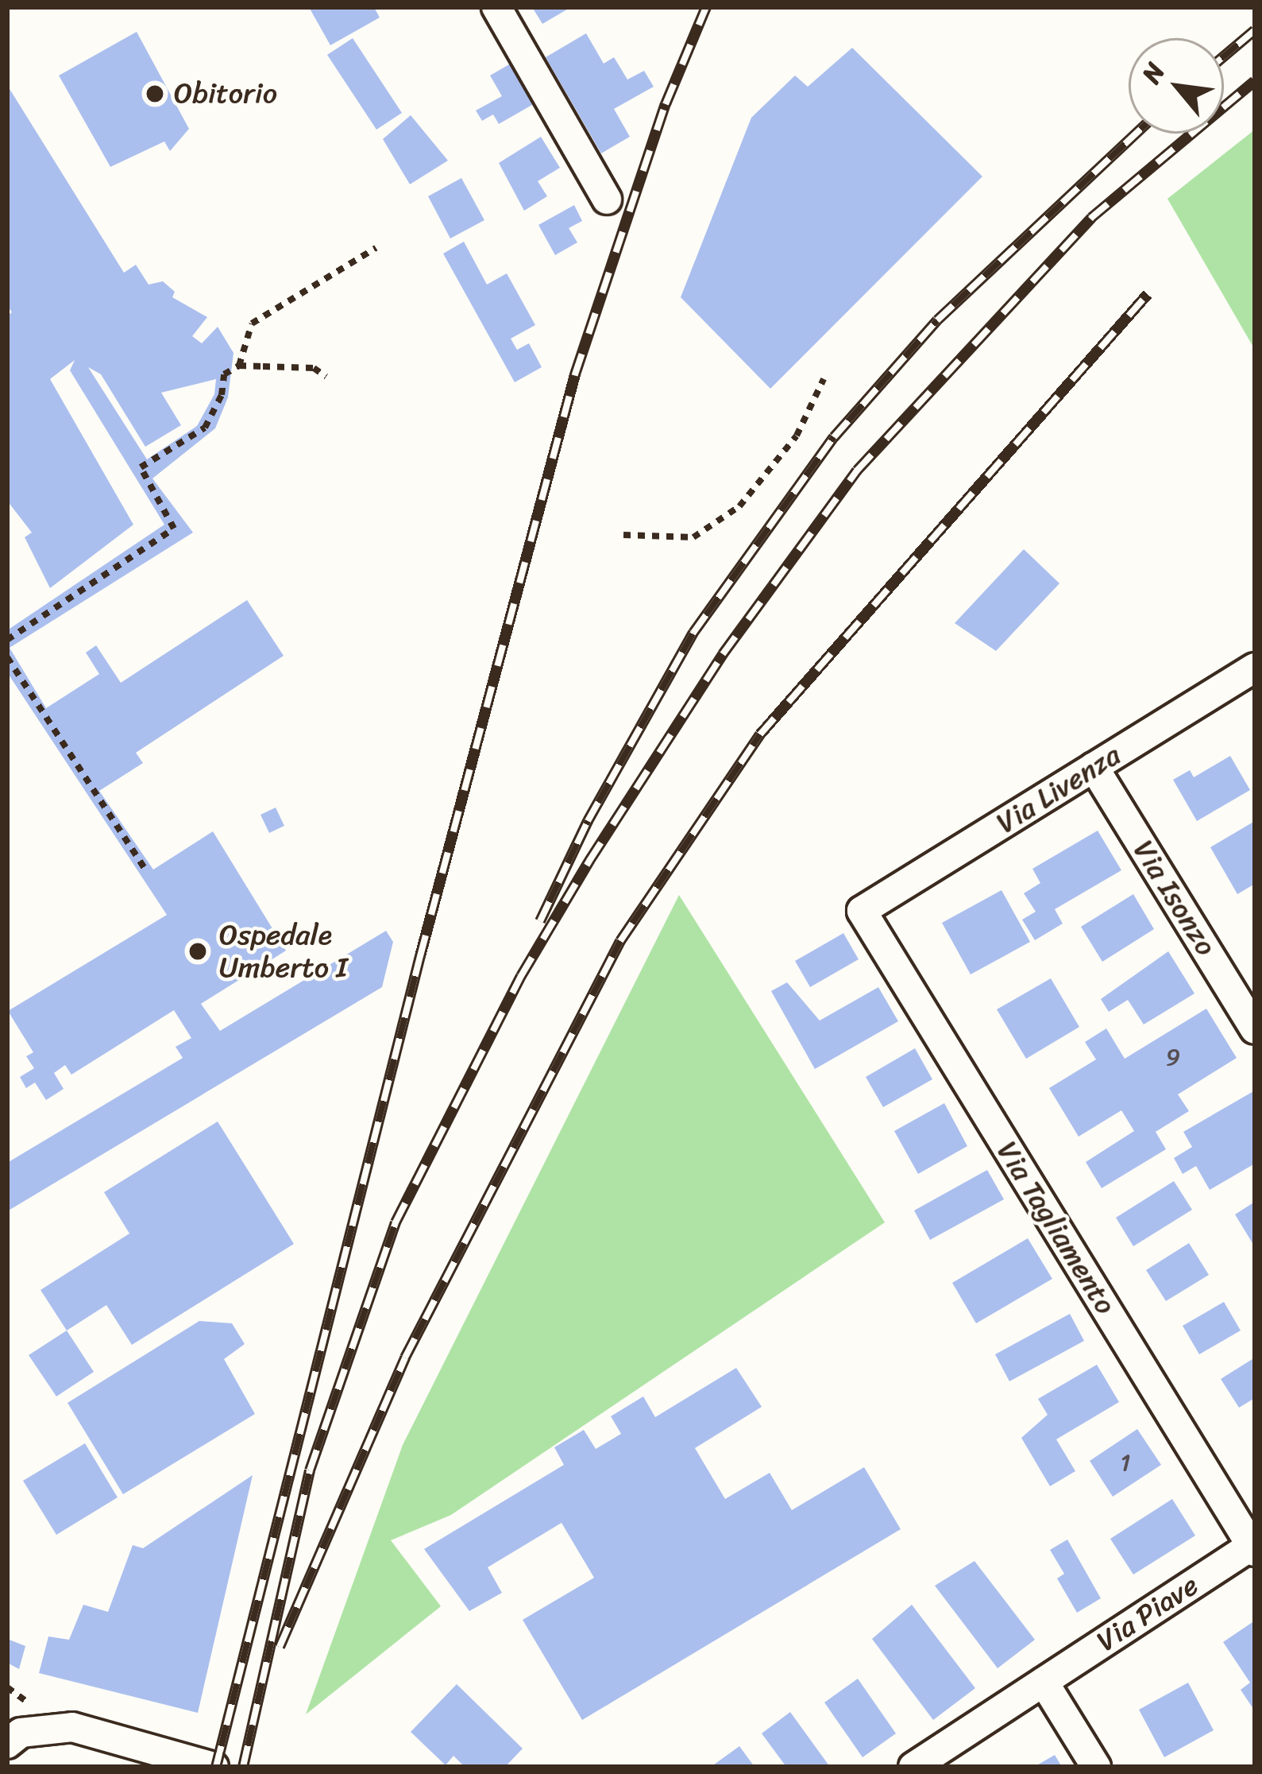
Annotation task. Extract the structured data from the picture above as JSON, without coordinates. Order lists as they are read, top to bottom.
{
  "streets": {
    "street": [
      "Via Livenza",
      "Via Isonzo",
      "Via Tagliamento",
      "Via Piave"
    ]
  },
  "crossings": [
    ["Via Livenza", "Via Isonzo"],
    ["Via Livenza", "Via Tagliamento"],
    ["Via Tagliamento", "Via Piave"]
  ],
  "places": ["Obitorio", "Ospedale Umberto I"],
  "house_numbers": ["9", "1"],
  "north": "top left"
}
